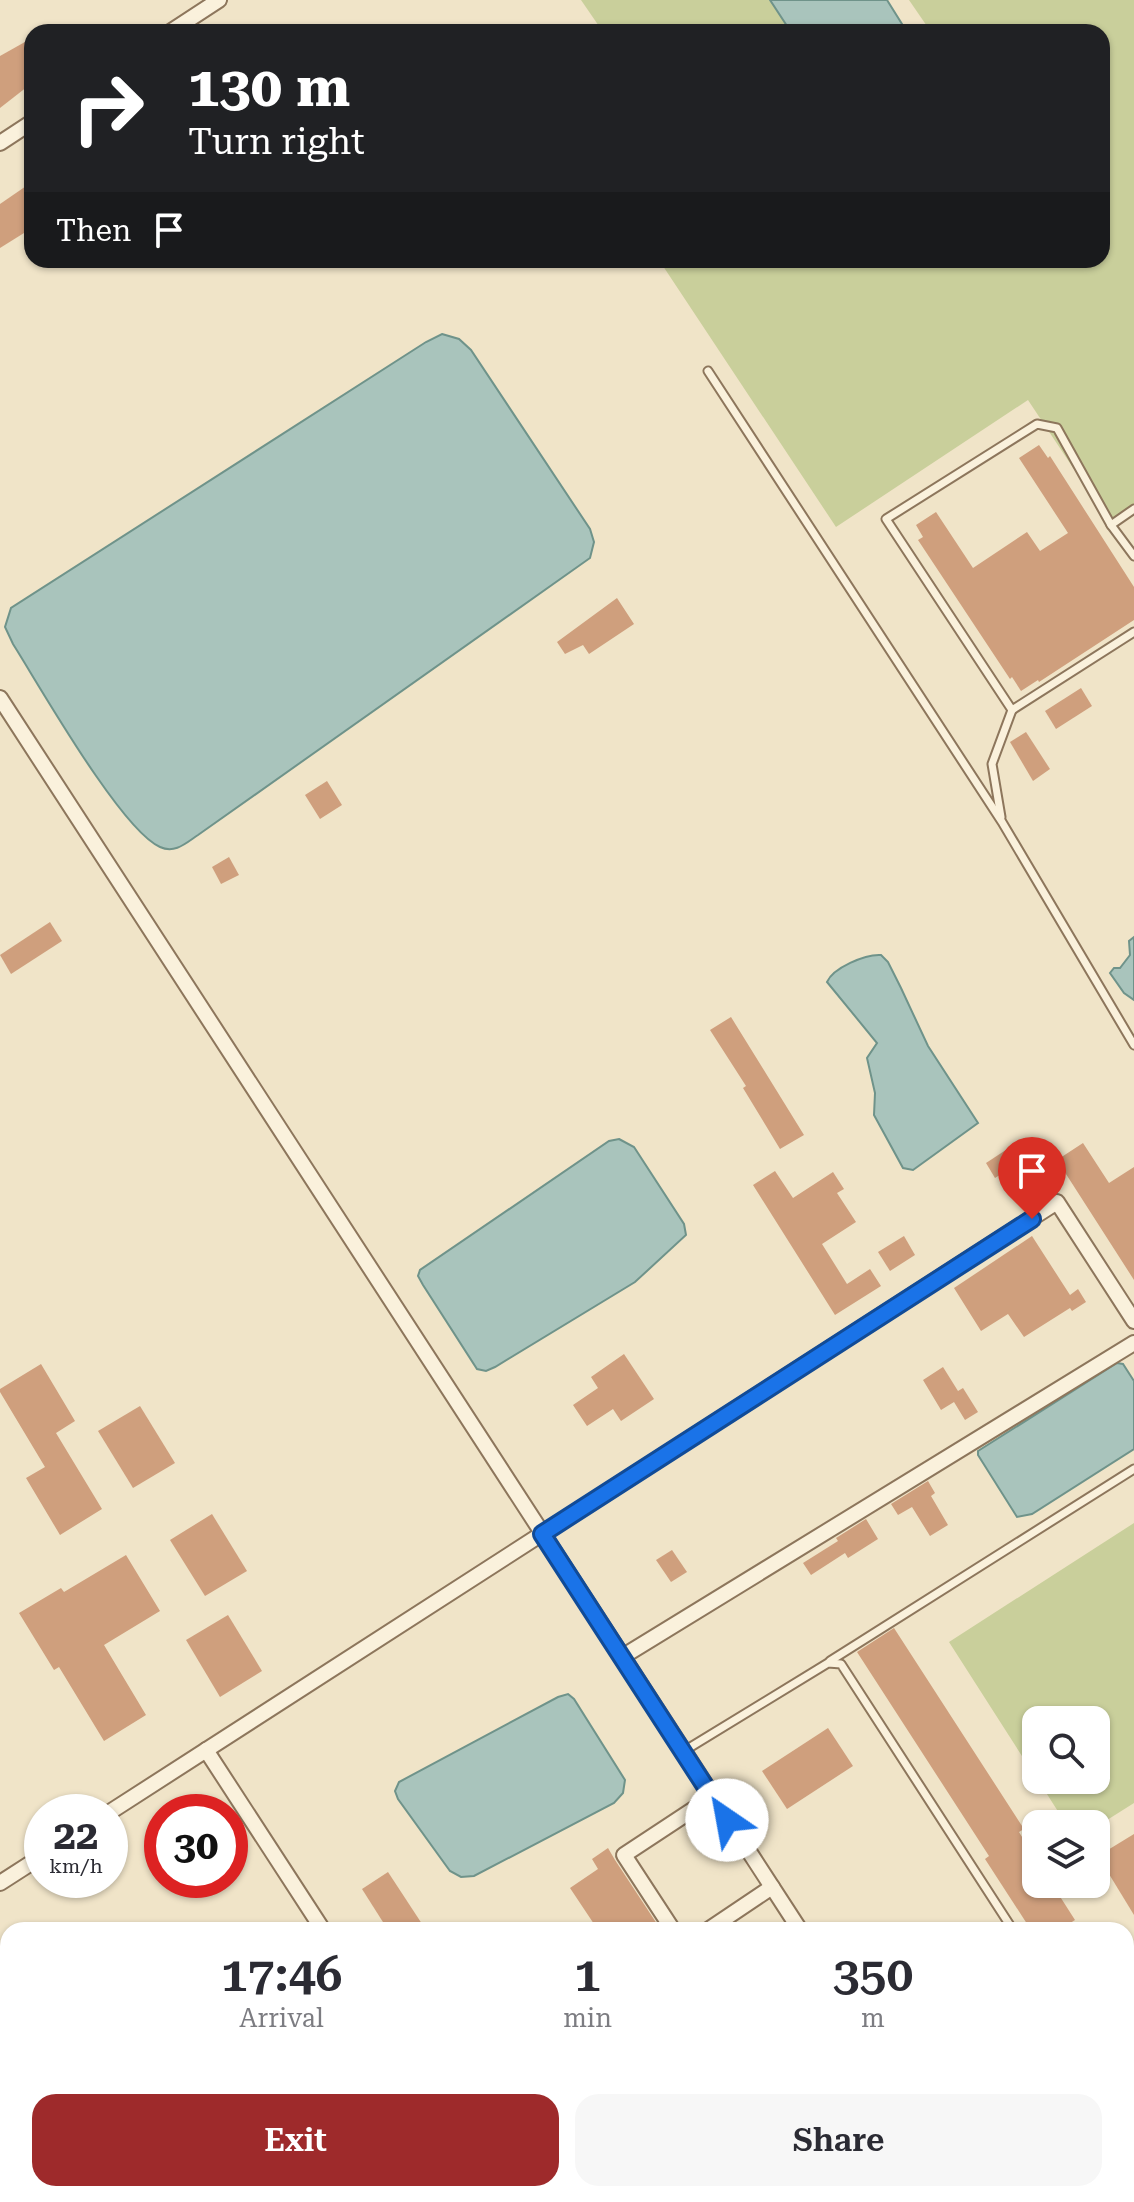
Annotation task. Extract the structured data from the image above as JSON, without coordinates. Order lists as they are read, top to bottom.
{
  "page": {
    "turn": ["130 m", "Turn right"],
    "then": "Then",
    "speed": "22 km/h",
    "limit": "30",
    "eta": [
      "17:46",
      "Arrival",
      "1",
      "min",
      "350",
      "m"
    ],
    "buttons": ["Exit", "Share"]
  }
}
